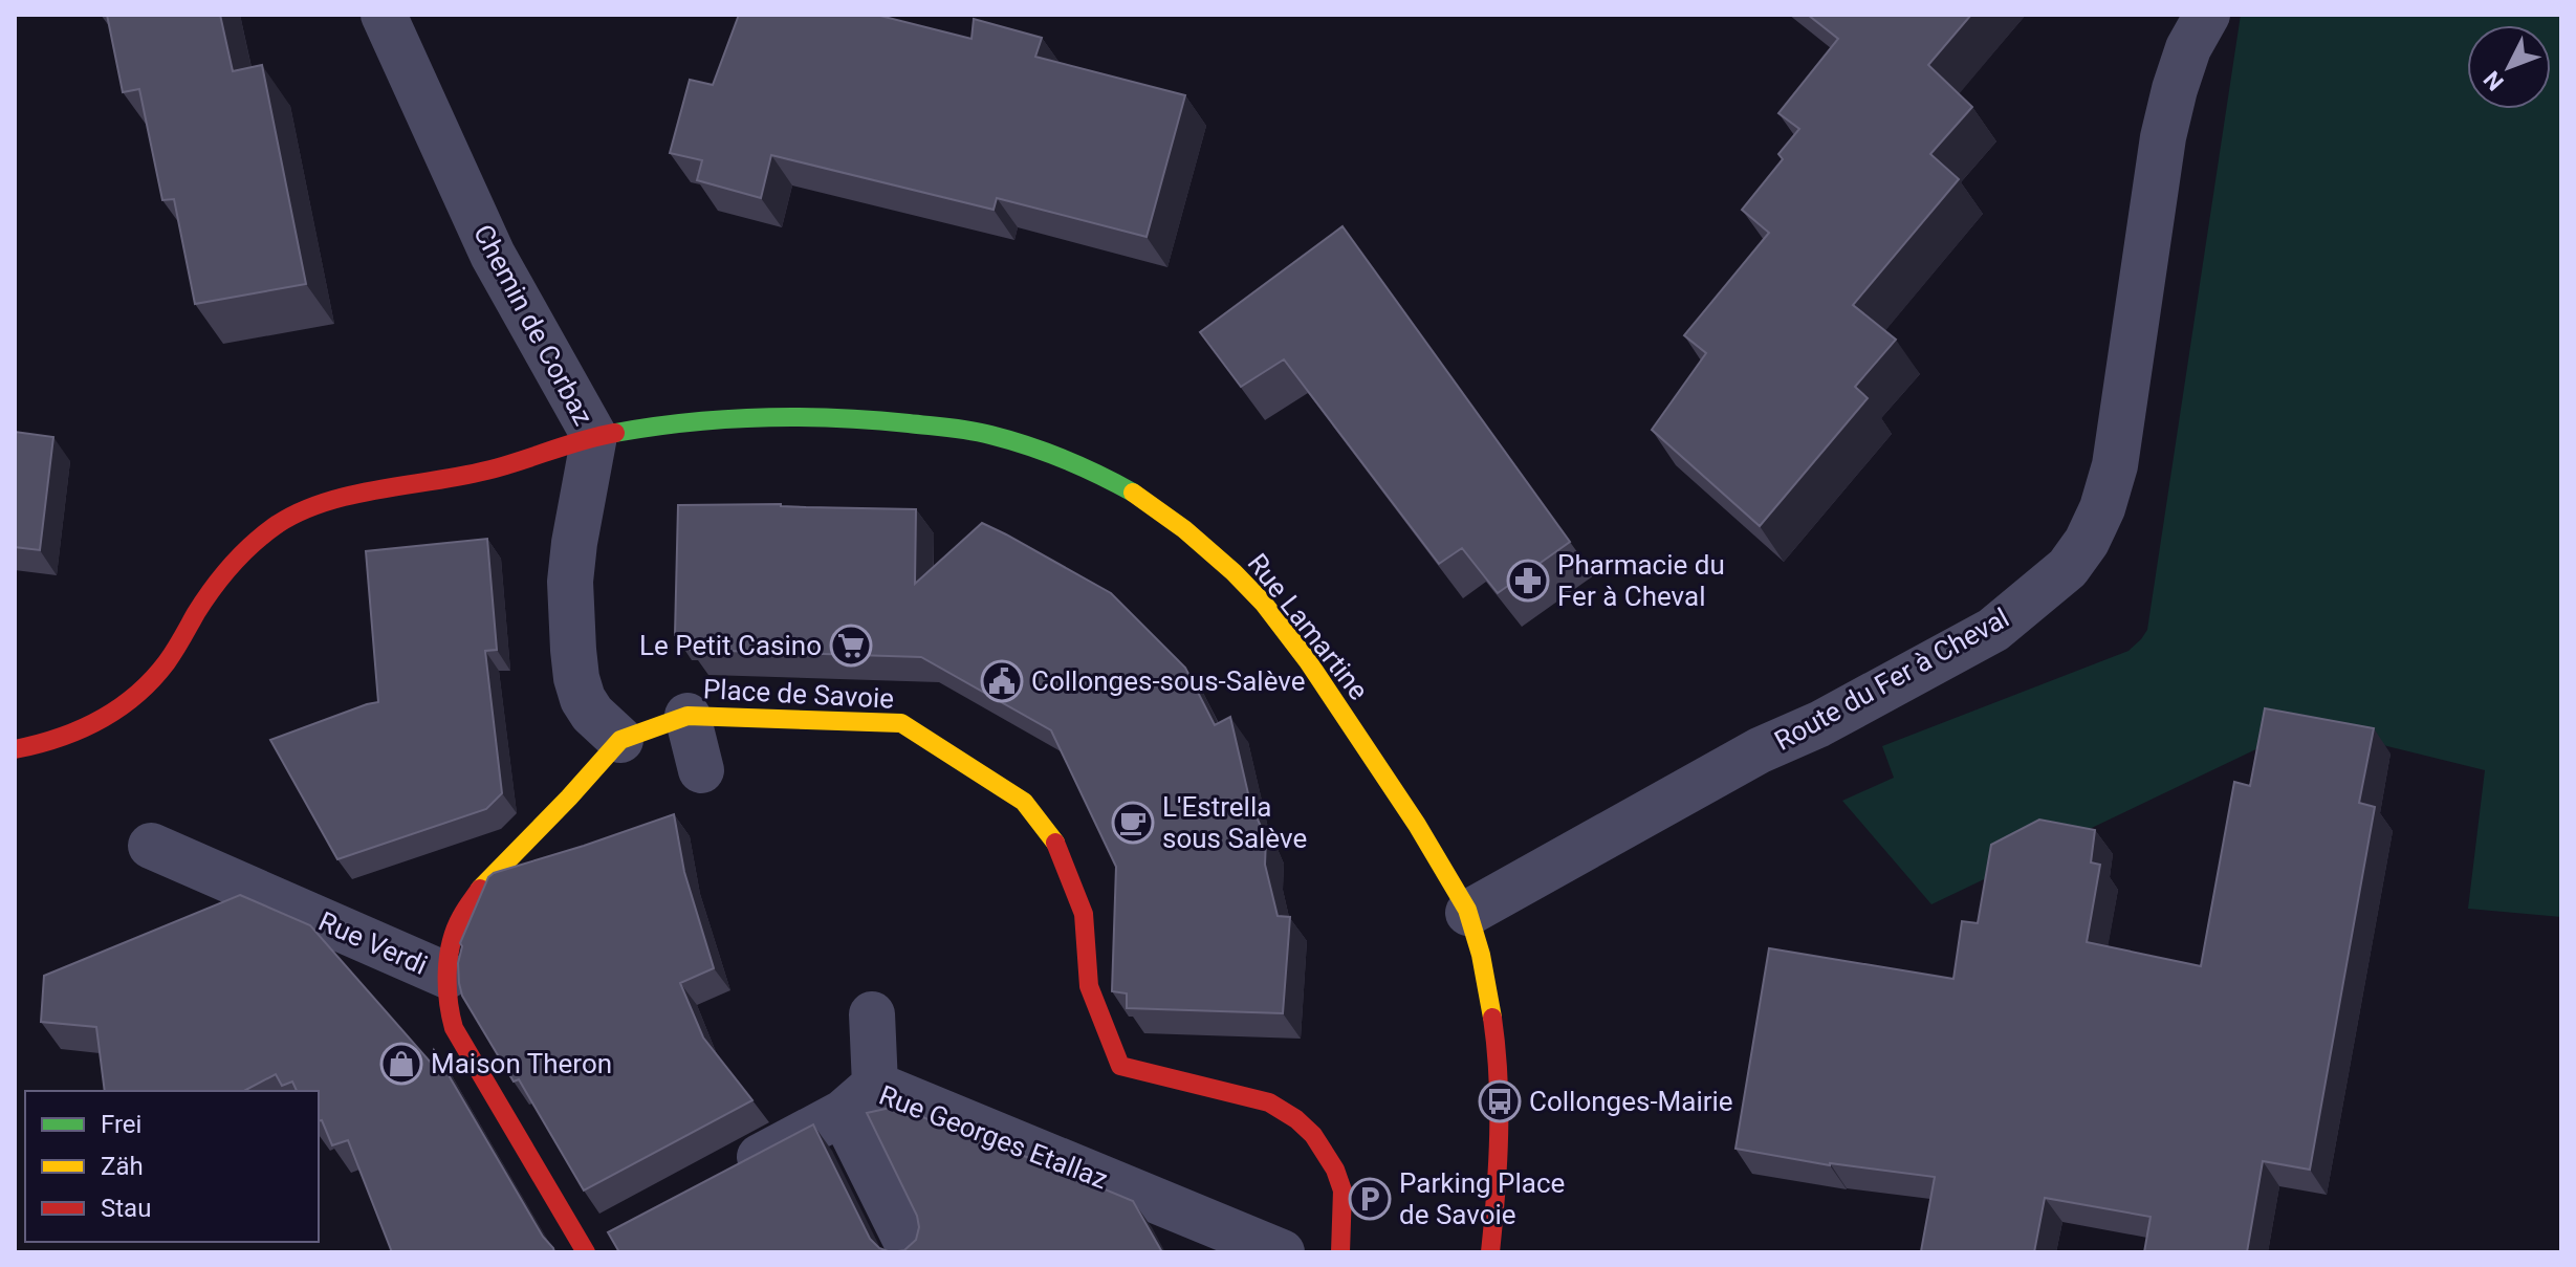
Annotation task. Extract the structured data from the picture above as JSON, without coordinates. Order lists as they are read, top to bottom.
{
  "streets": {
    "street": [
      "Chemin de Corbaz",
      "Rue Lamartine",
      "Route du Fer à Cheval",
      "Place de Savoie",
      "Rue Verdi",
      "Rue Georges Etallaz"
    ]
  },
  "crossings": [
    ["Chemin de Corbaz", "Rue Lamartine"],
    ["Chemin de Corbaz", "Place de Savoie"],
    ["Rue Lamartine", "Route du Fer à Cheval"]
  ],
  "places": {
    "pharmacy": ["Pharmacie du Fer à Cheval"],
    "supermarket": ["Le Petit Casino"],
    "public building": ["Collonges-sous-Salève"],
    "cafe": ["L'Estrella sous Salève"],
    "shop": ["Maison Theron"],
    "bus stop": ["Collonges-Mairie"],
    "parking": ["Parking Place de Savoie"]
  },
  "legend": ["Frei", "Zäh", "Stau"],
  "north": "bottom left"
}
